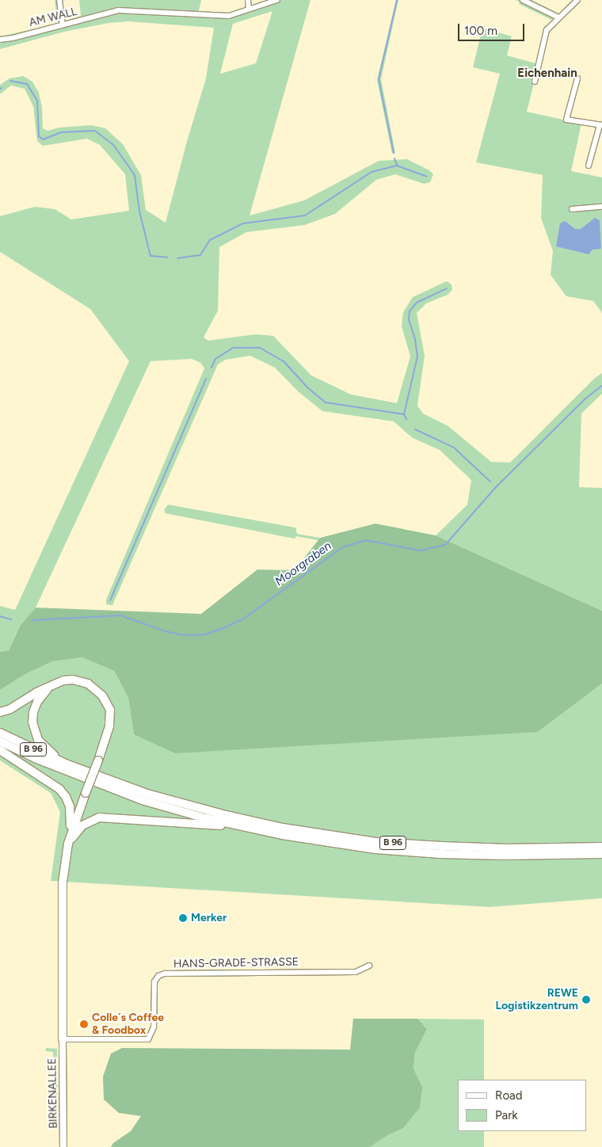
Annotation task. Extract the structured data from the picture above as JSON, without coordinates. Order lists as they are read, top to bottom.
{
  "streets": {
    "highway": ["B 96"],
    "street": ["AM WALL", "HANS-GRADE-STRASSE", "BIRKENALLEE"]
  },
  "crossings": [
    ["HANS-GRADE-STRASSE", "BIRKENALLEE"]
  ],
  "districts": ["Eichenhain"],
  "water": ["Moorgraben"],
  "places": ["Merker", "REWE Logistikzentrum", "Colle´s Coffee & Foodbox"],
  "legend": ["Road", "Park"],
  "scale_bar": "100 m"
}
